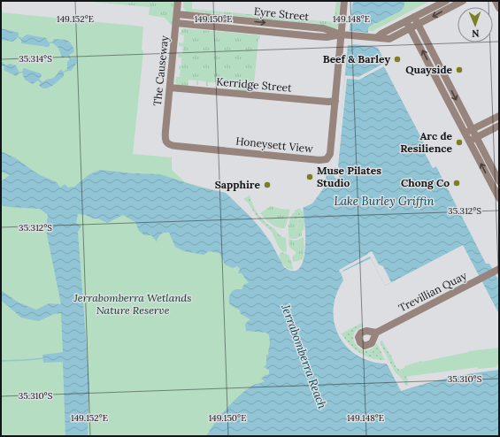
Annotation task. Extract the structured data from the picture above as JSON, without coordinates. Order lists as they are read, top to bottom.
{
  "streets": {
    "street": [
      "Eyre Street",
      "The Causeway",
      "Kerridge Street",
      "Honeysett View",
      "Trevillian Quay"
    ]
  },
  "crossings": [
    ["Eyre Street", "The Causeway"],
    ["Eyre Street", "Honeysett View"],
    ["The Causeway", "Kerridge Street"],
    ["The Causeway", "Honeysett View"],
    ["Kerridge Street", "Honeysett View"]
  ],
  "water": ["Lake Burley Griffin", "Jerrabomberra Reach"],
  "parks": ["Jerrabomberra Wetlands Nature Reserve"],
  "places": [
    "Beef & Barley",
    "Quayside",
    "Arc de Resilience",
    "Muse Pilates Studio",
    "Chong Co",
    "Sapphire"
  ],
  "north": "bottom",
  "coordinates": [
    "149.152°E",
    "149.150°E",
    "149.148°E",
    "35.314°S",
    "35.312°S",
    "35.310°S"
  ]
}
